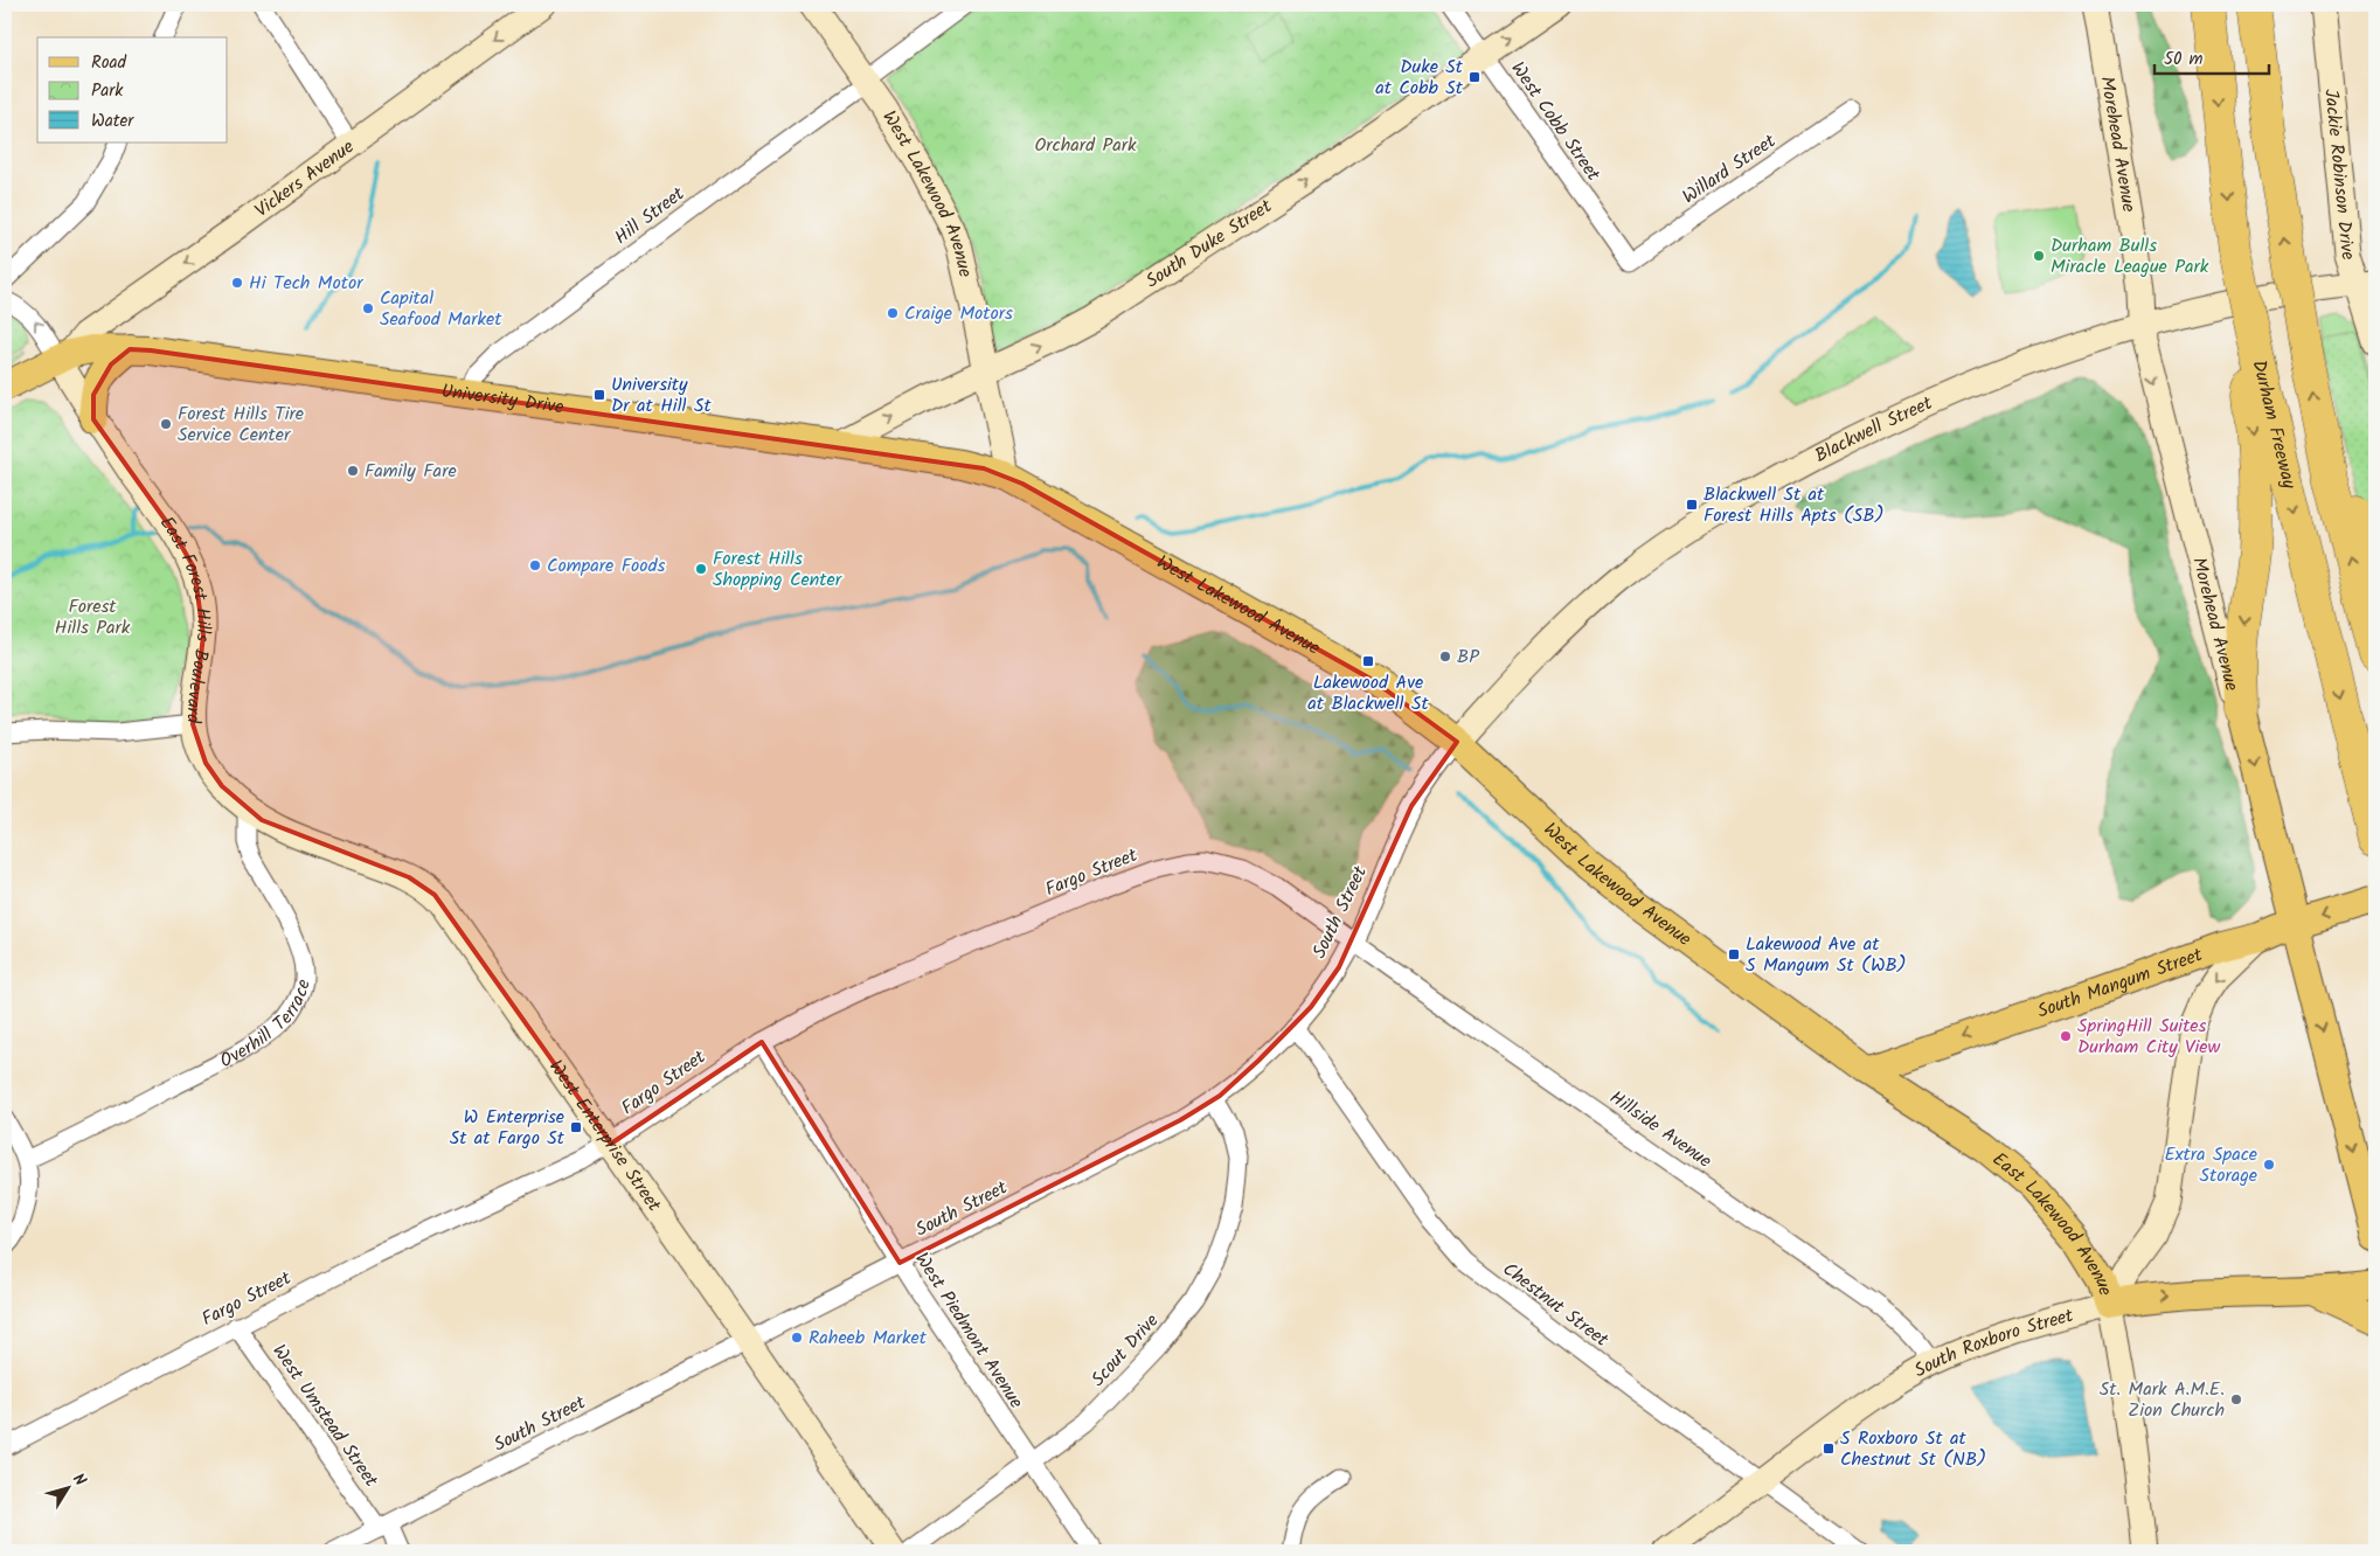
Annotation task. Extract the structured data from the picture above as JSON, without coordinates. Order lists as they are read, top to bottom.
{
  "streets": {
    "highway": ["Durham Freeway"],
    "main road": [
      "Morehead Avenue",
      "West Lakewood Avenue",
      "University Drive",
      "South Mangum Street",
      "East Lakewood Avenue",
      "South Roxboro Street"
    ],
    "street": [
      "West Cobb Street",
      "Willard Street",
      "Jackie Robinson Drive",
      "Vickers Avenue",
      "Hill Street",
      "South Duke Street",
      "Blackwell Street",
      "East Forest Hills Boulevard",
      "Fargo Street",
      "South Street",
      "Overhill Terrace",
      "Hillside Avenue",
      "West Enterprise Street",
      "Chestnut Street",
      "West Piedmont Avenue",
      "Scout Drive",
      "West Umstead Street"
    ]
  },
  "crossings": [
    ["West Cobb Street", "Willard Street"],
    ["West Cobb Street", "South Duke Street"],
    ["Morehead Avenue", "Blackwell Street"],
    ["Morehead Avenue", "South Mangum Street"],
    ["Jackie Robinson Drive", "Blackwell Street"],
    ["Vickers Avenue", "University Drive"],
    ["Vickers Avenue", "East Forest Hills Boulevard"],
    ["West Lakewood Avenue", "Hill Street"],
    ["West Lakewood Avenue", "South Duke Street"],
    ["West Lakewood Avenue", "University Drive"],
    ["West Lakewood Avenue", "Blackwell Street"],
    ["West Lakewood Avenue", "South Street"],
    ["West Lakewood Avenue", "South Mangum Street"],
    ["West Lakewood Avenue", "East Lakewood Avenue"],
    ["Hill Street", "University Drive"],
    ["South Duke Street", "University Drive"],
    ["University Drive", "East Forest Hills Boulevard"],
    ["Blackwell Street", "South Street"],
    ["Fargo Street", "South Street"],
    ["Fargo Street", "Hillside Avenue"],
    ["Fargo Street", "West Enterprise Street"],
    ["Fargo Street", "West Piedmont Avenue"],
    ["Fargo Street", "West Umstead Street"],
    ["South Street", "Hillside Avenue"],
    ["South Street", "West Enterprise Street"],
    ["South Street", "Chestnut Street"],
    ["South Street", "West Piedmont Avenue"],
    ["South Street", "Scout Drive"],
    ["South Street", "West Umstead Street"],
    ["South Mangum Street", "East Lakewood Avenue"],
    ["Overhill Terrace", "West Enterprise Street"],
    ["Hillside Avenue", "South Roxboro Street"],
    ["East Lakewood Avenue", "South Roxboro Street"],
    ["Chestnut Street", "South Roxboro Street"],
    ["West Piedmont Avenue", "Scout Drive"]
  ],
  "one_way": ["Morehead Avenue", "South Duke Street", "South Mangum Street"],
  "parks": ["Orchard Park", "Forest Hills Park"],
  "places": {
    "transit": [
      "Duke St at Cobb St",
      "University Dr at Hill St",
      "Blackwell St at Forest Hills Apts (SB)",
      "Lakewood Ave at Blackwell St",
      "Lakewood Ave at S Mangum St (WB)",
      "W Enterprise St at Fargo St",
      "S Roxboro St at Chestnut St (NB)"
    ],
    "other": [
      "Durham Bulls Miracle League Park",
      "Hi Tech Motor",
      "Capital Seafood Market",
      "Craige Motors",
      "Forest Hills Tire Service Center",
      "Family Fare",
      "Compare Foods",
      "Forest Hills Shopping Center",
      "BP",
      "SpringHill Suites Durham City View",
      "Extra Space Storage",
      "Raheeb Market",
      "St. Mark A.M.E. Zion Church"
    ]
  },
  "legend": ["Road", "Park", "Water"],
  "scale_bar": "50 m",
  "north": "top right"
}
